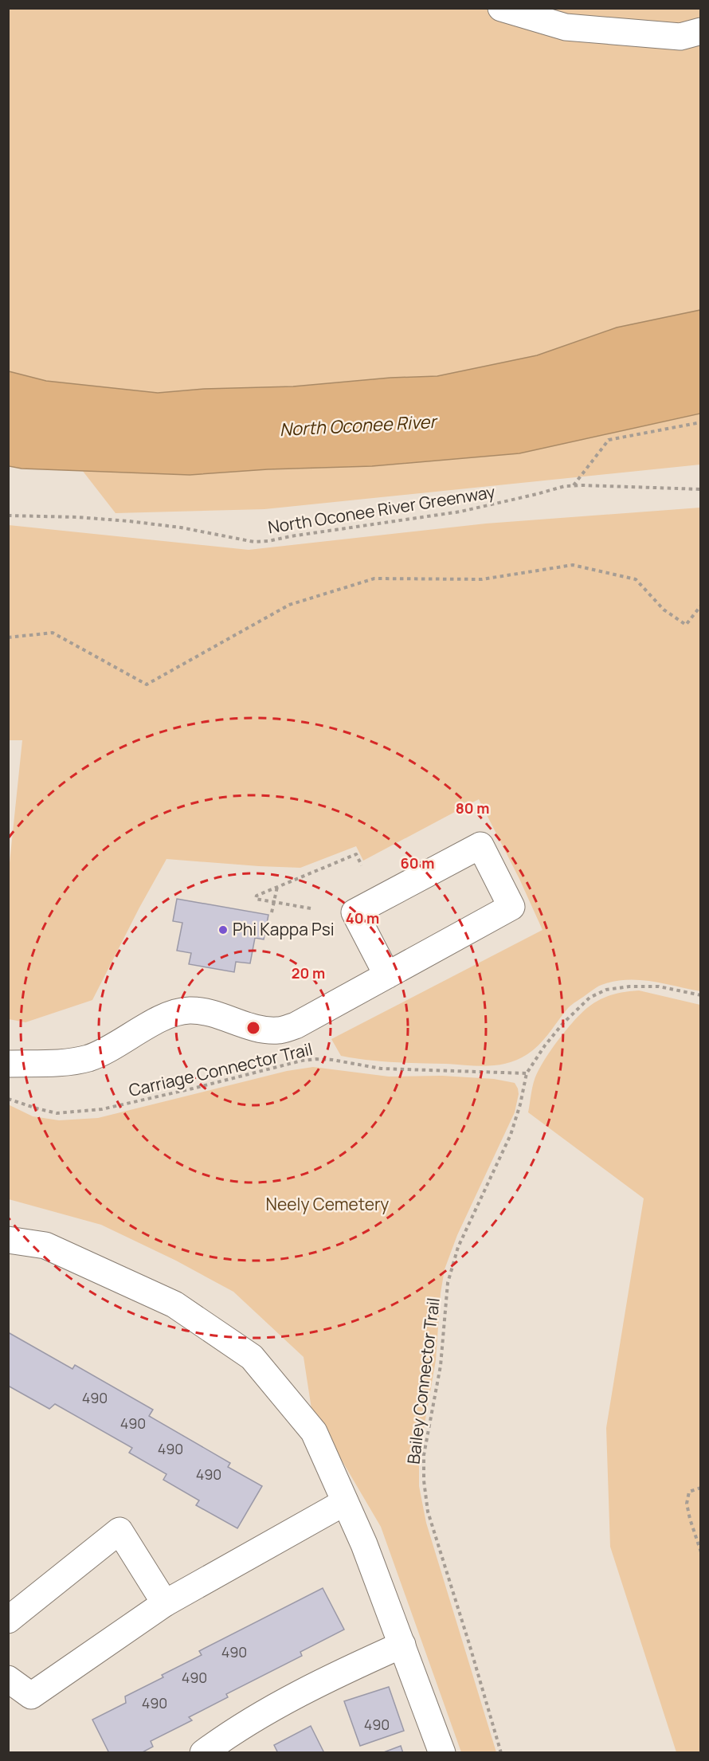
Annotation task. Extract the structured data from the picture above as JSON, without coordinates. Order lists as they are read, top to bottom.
{
  "streets": {
    "path": ["North Oconee River Greenway", "Carriage Connector Trail", "Bailey Connector Trail"]
  },
  "crossings": [
    ["Carriage Connector Trail", "Bailey Connector Trail"]
  ],
  "water": ["North Oconee River"],
  "parks": ["Neely Cemetery"],
  "places": ["Phi Kappa Psi"],
  "house_numbers": [
    "490",
    "490",
    "490",
    "490",
    "490",
    "490",
    "490",
    "490"
  ],
  "rings": [
    "80 m",
    "60 m",
    "40 m",
    "20 m"
  ]
}
